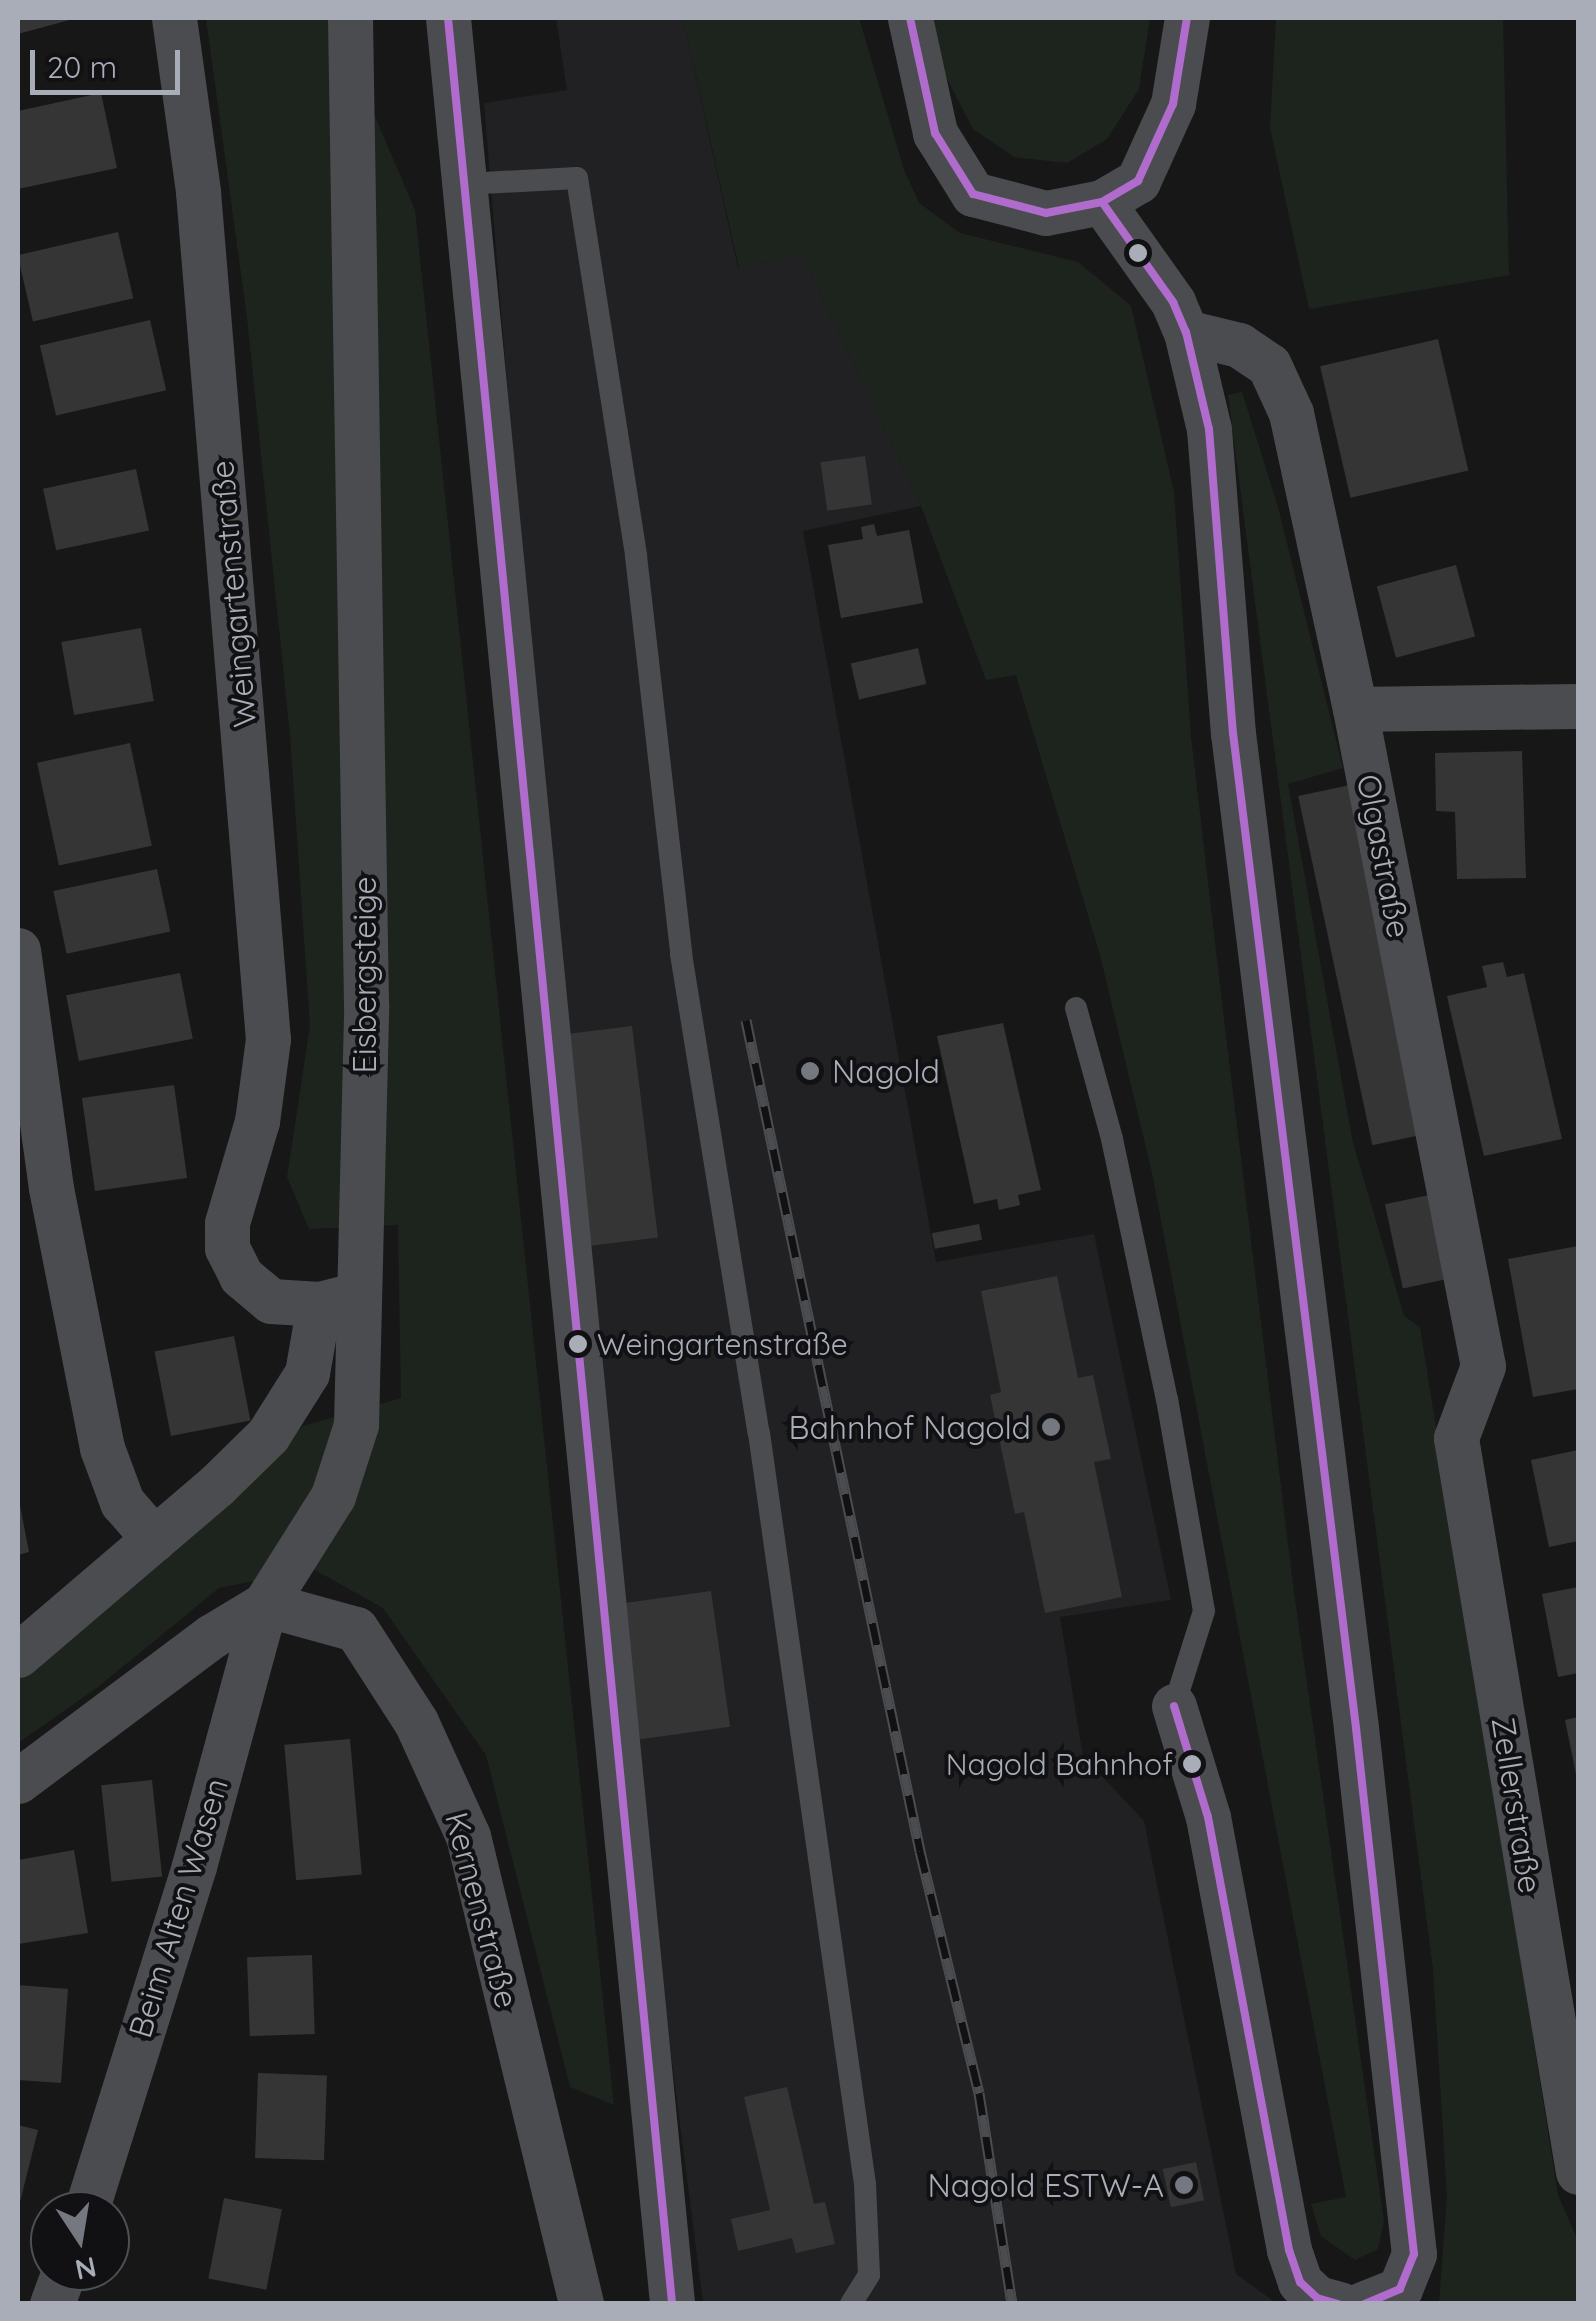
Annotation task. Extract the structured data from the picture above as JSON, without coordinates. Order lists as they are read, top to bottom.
{
  "streets": {
    "street": [
      "Weingartenstraße",
      "Olgastraße",
      "Eisbergsteige",
      "Zellerstraße",
      "Beim Alten Wasen",
      "Kernenstraße"
    ]
  },
  "crossings": [
    ["Weingartenstraße", "Eisbergsteige"],
    ["Olgastraße", "Zellerstraße"],
    ["Eisbergsteige", "Beim Alten Wasen"],
    ["Eisbergsteige", "Kernenstraße"],
    ["Beim Alten Wasen", "Kernenstraße"]
  ],
  "places": [
    "Nagold",
    "Weingartenstraße",
    "Bahnhof Nagold",
    "Nagold Bahnhof",
    "Nagold ESTW-A"
  ],
  "scale_bar": "20 m",
  "north": "bottom"
}
